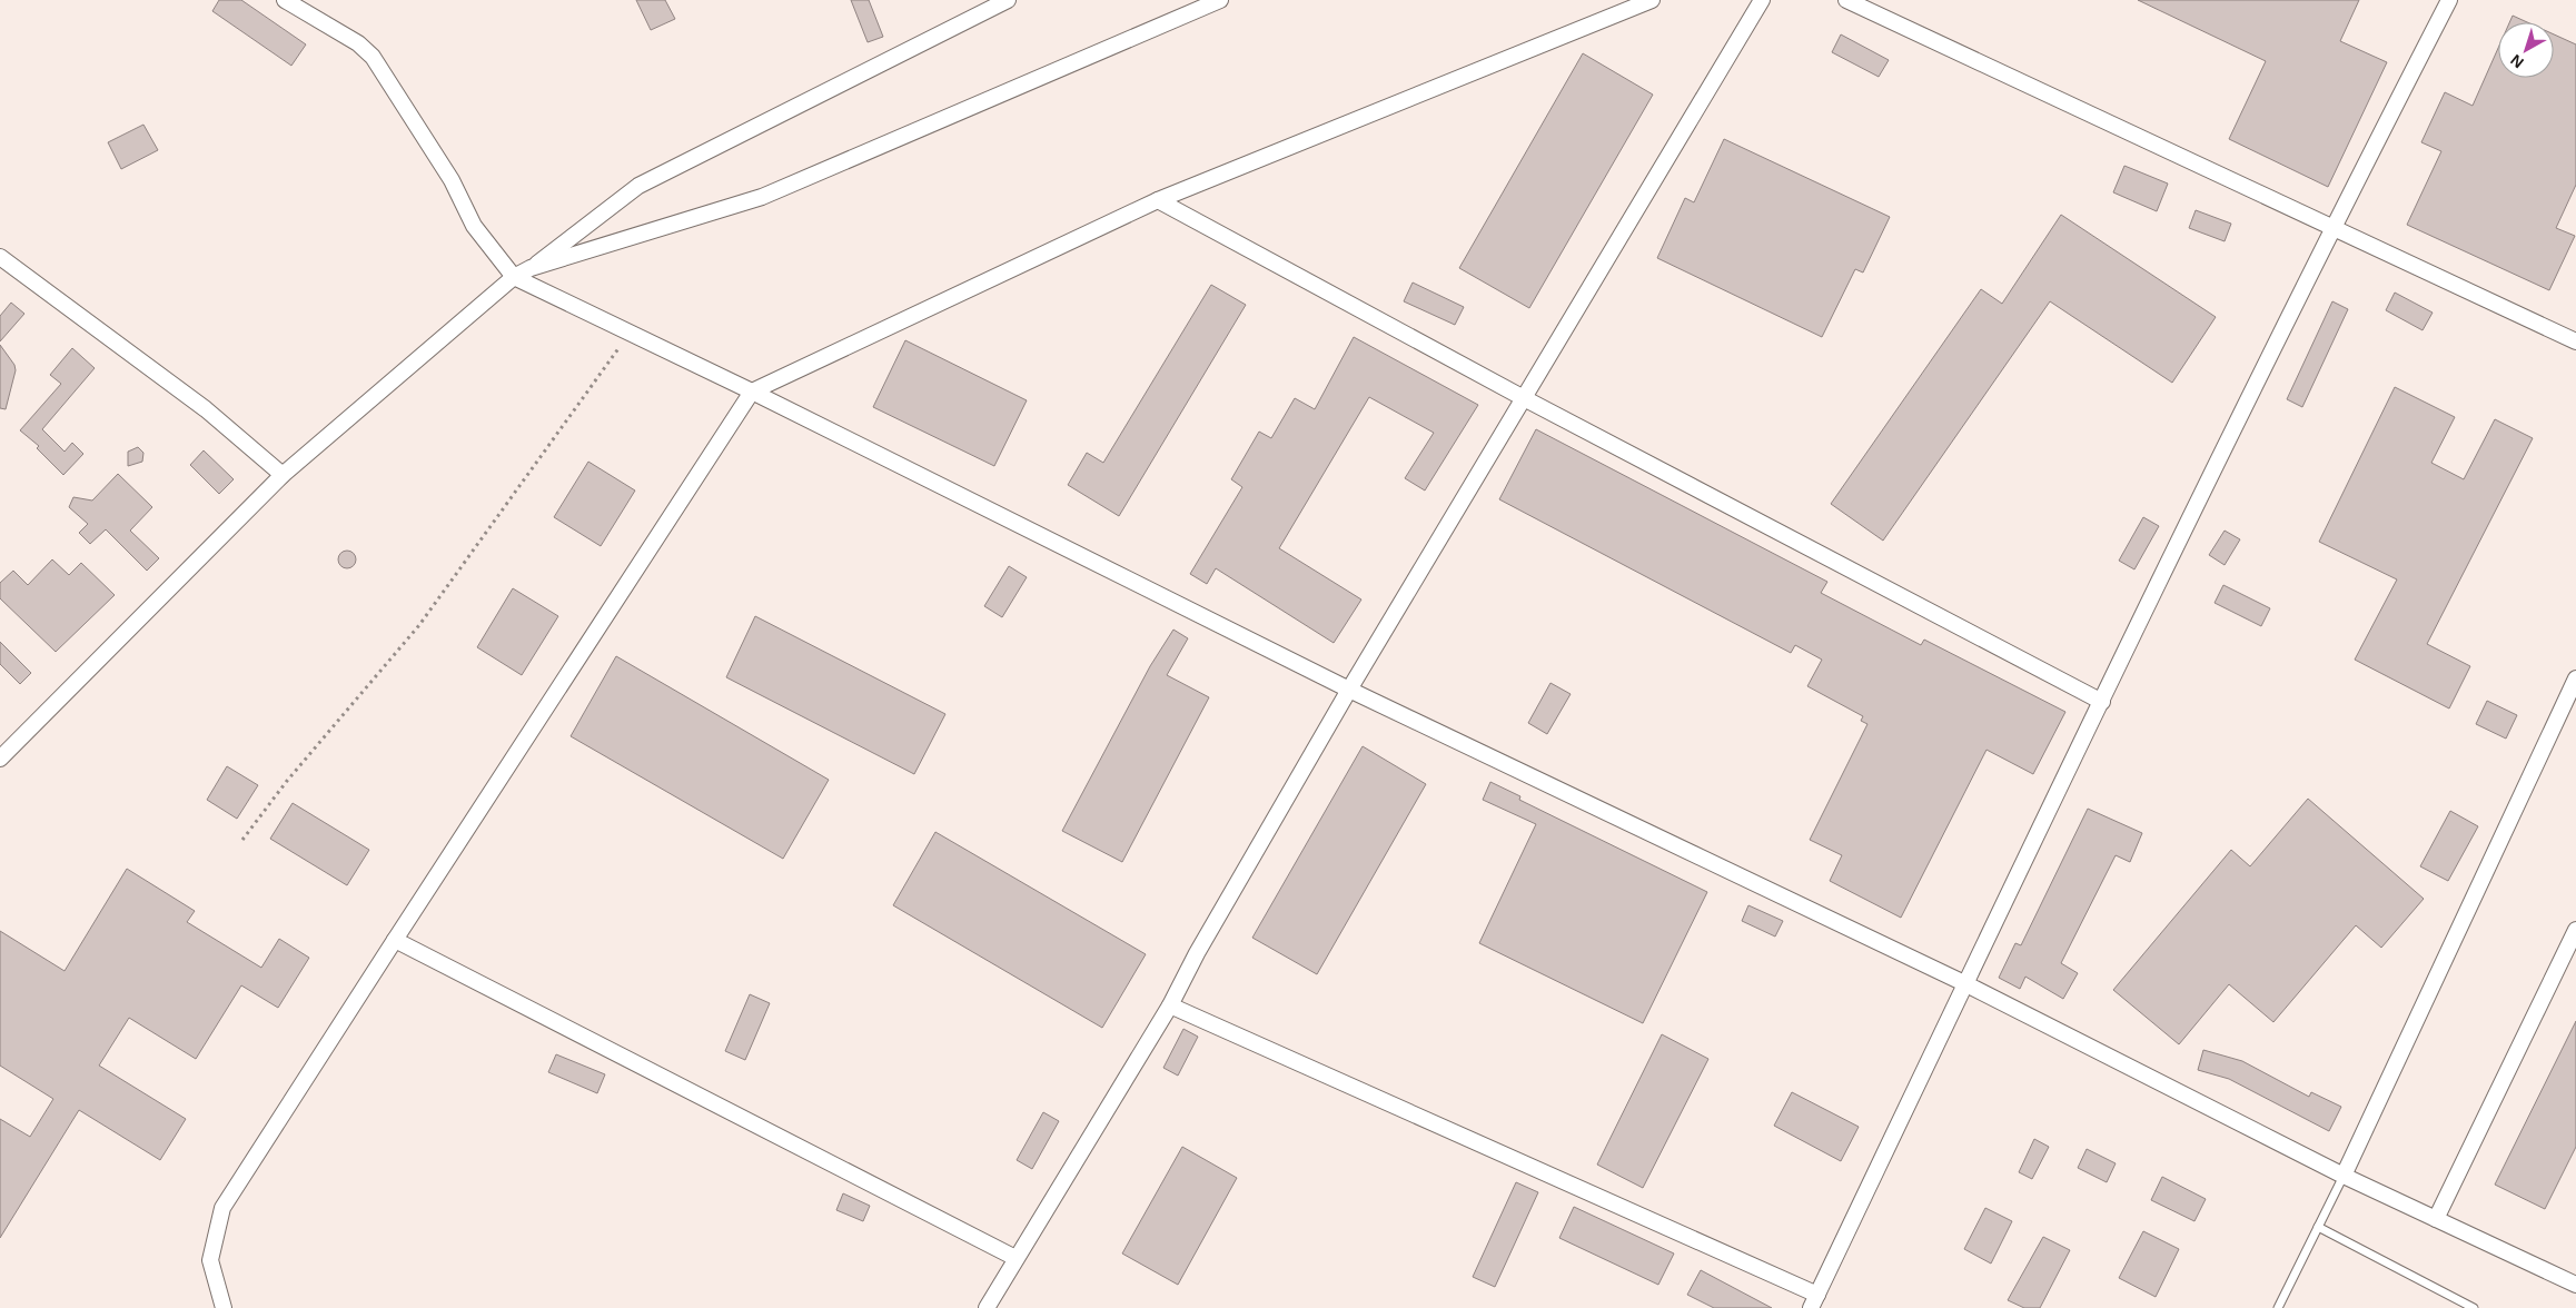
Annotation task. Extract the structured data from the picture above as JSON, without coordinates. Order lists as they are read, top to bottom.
{
  "north": "bottom left"
}
